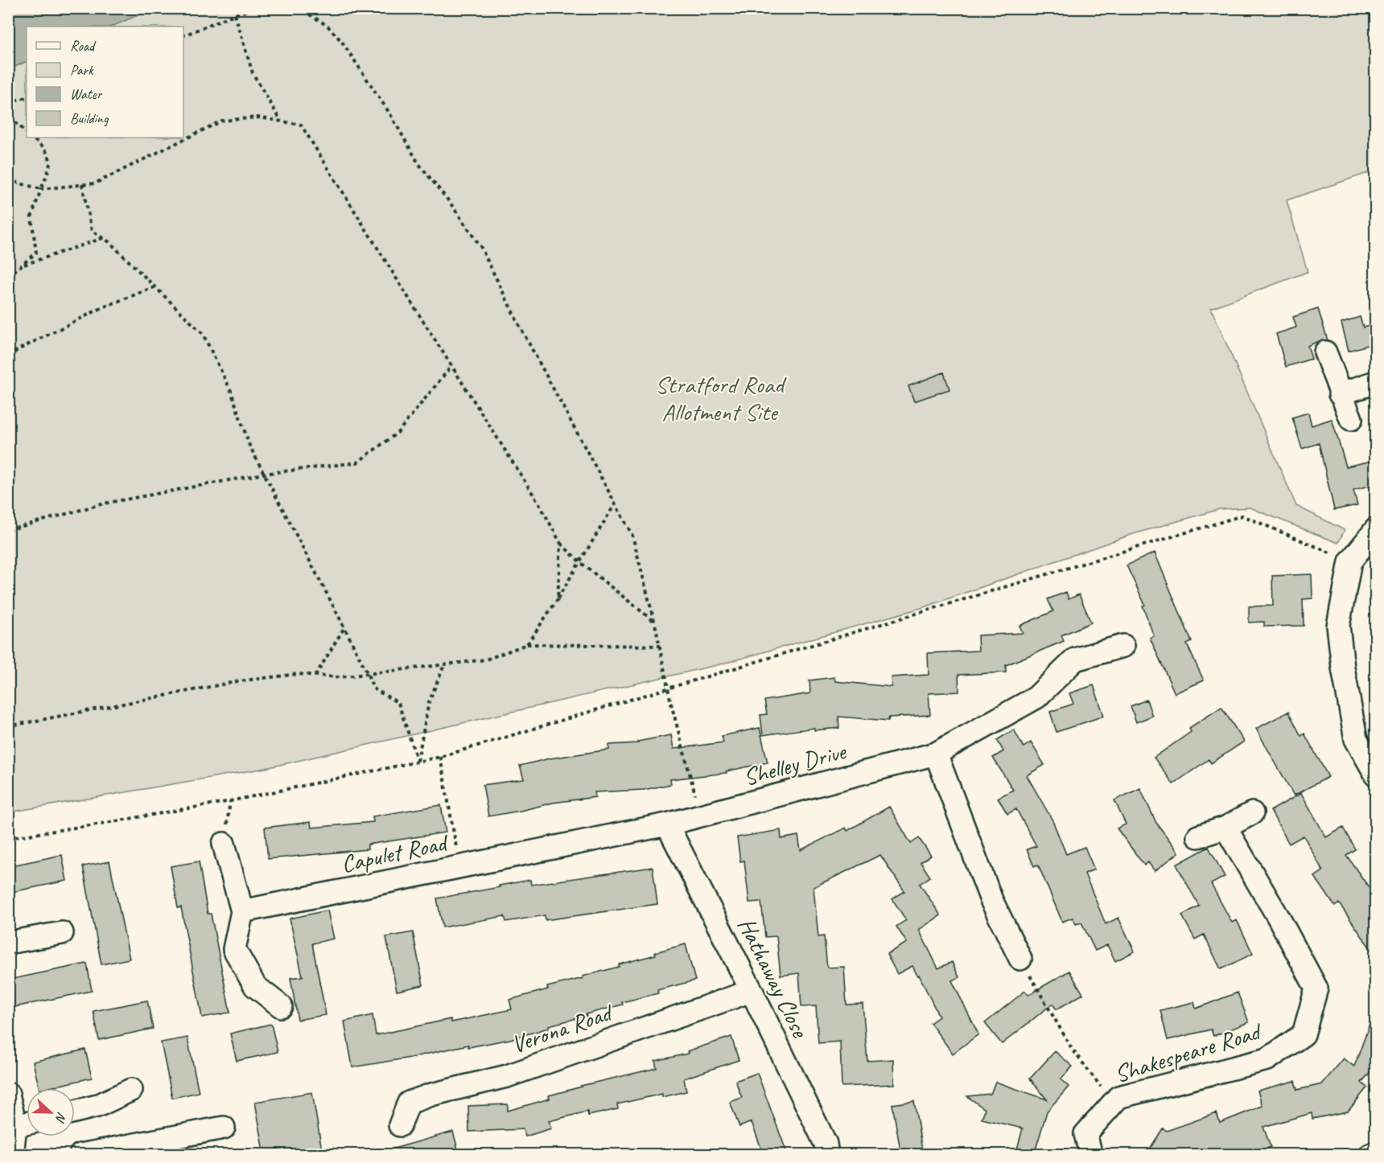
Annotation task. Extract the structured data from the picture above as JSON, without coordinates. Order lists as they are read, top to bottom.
{
  "streets": {
    "street": [
      "Shelley Drive",
      "Capulet Road",
      "Hathaway Close",
      "Verona Road",
      "Shakespeare Road"
    ]
  },
  "crossings": [
    ["Shelley Drive", "Capulet Road"],
    ["Shelley Drive", "Hathaway Close"],
    ["Capulet Road", "Hathaway Close"],
    ["Hathaway Close", "Verona Road"]
  ],
  "parks": ["Stratford Road Allotment Site"],
  "legend": [
    "Road",
    "Park",
    "Water",
    "Building"
  ],
  "north": "right"
}
